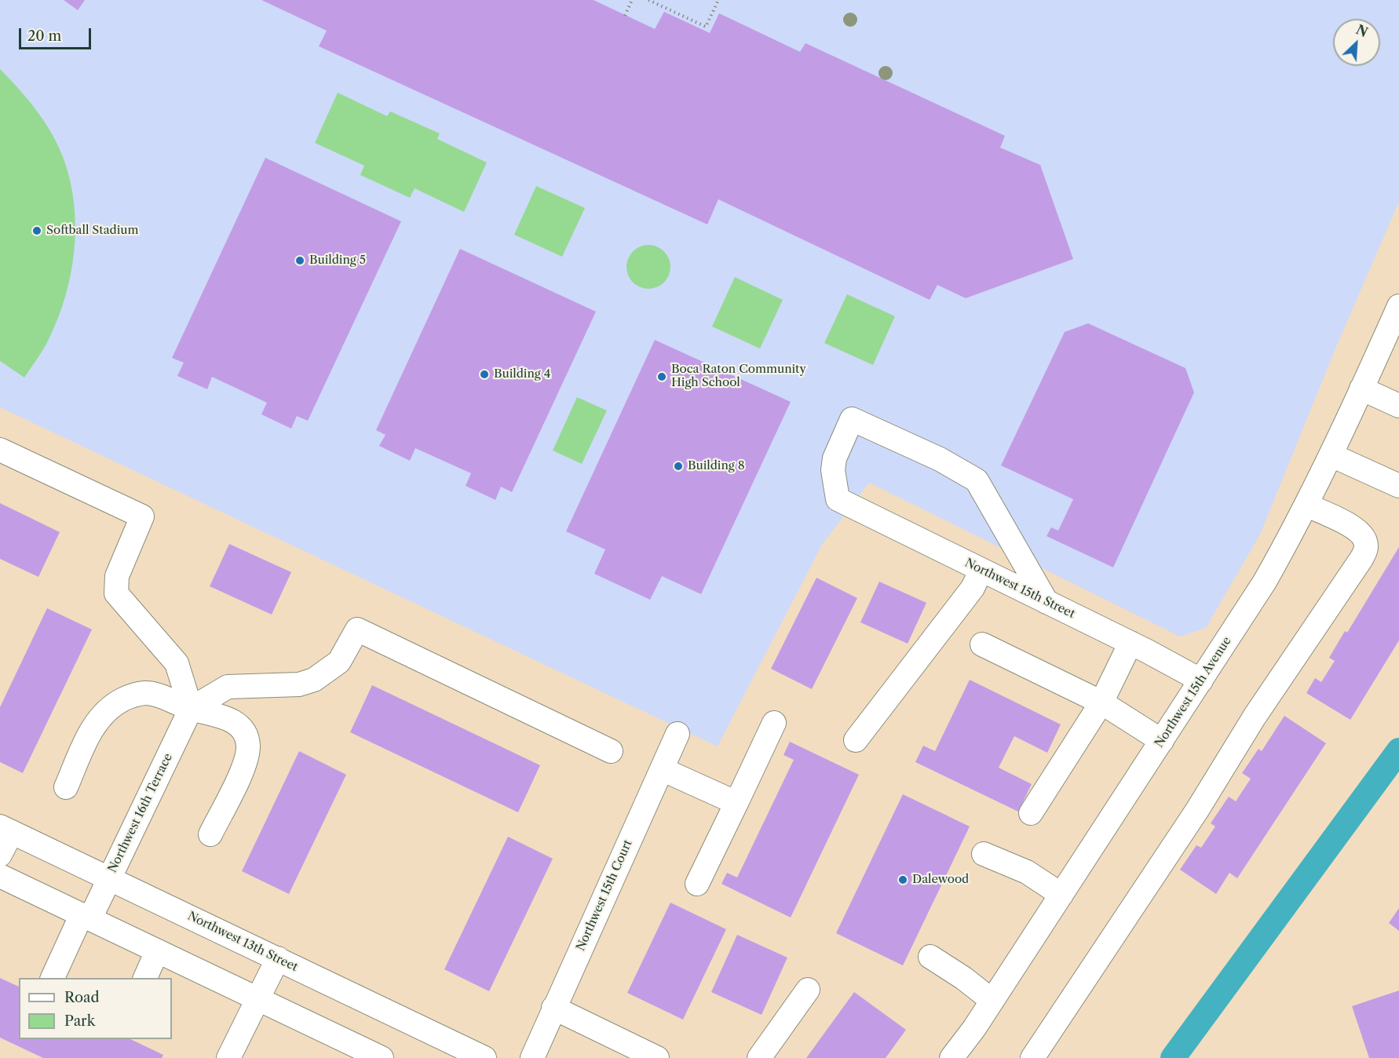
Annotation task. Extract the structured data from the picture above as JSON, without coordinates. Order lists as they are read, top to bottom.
{
  "streets": {
    "street": [
      "Northwest 15th Street",
      "Northwest 15th Avenue",
      "Northwest 16th Terrace",
      "Northwest 15th Court",
      "Northwest 13th Street"
    ]
  },
  "crossings": [
    ["Northwest 15th Street", "Northwest 15th Avenue"],
    ["Northwest 16th Terrace", "Northwest 13th Street"]
  ],
  "places": [
    "Softball Stadium",
    "Building 5",
    "Building 4",
    "Boca Raton Community High School",
    "Building 8",
    "Dalewood"
  ],
  "legend": ["Road", "Park"],
  "scale_bar": "20 m",
  "north": "top right"
}
